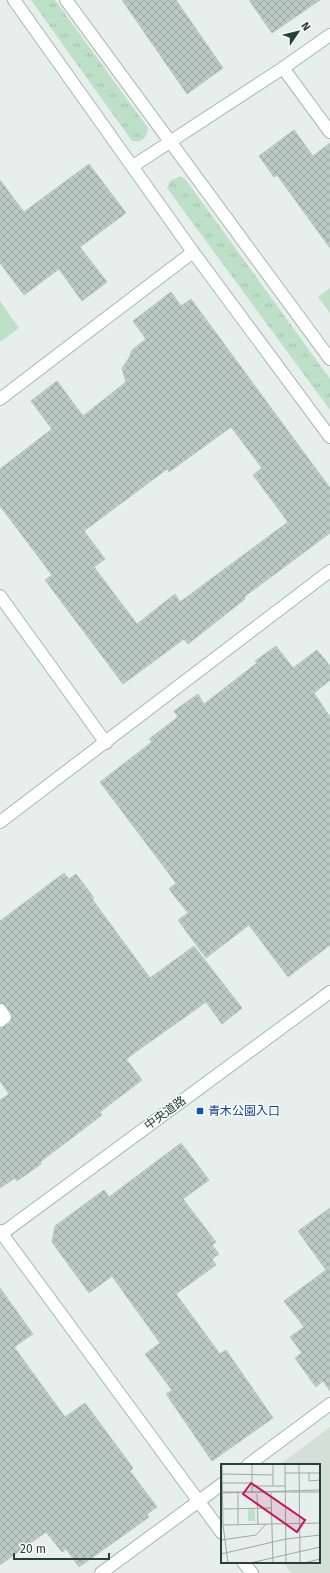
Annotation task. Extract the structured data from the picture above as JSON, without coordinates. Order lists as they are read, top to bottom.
{
  "streets": {
    "street": ["中央道路"]
  },
  "places": {
    "transit": ["青木公園入口"]
  },
  "scale_bar": "20 m",
  "north": "top right"
}
